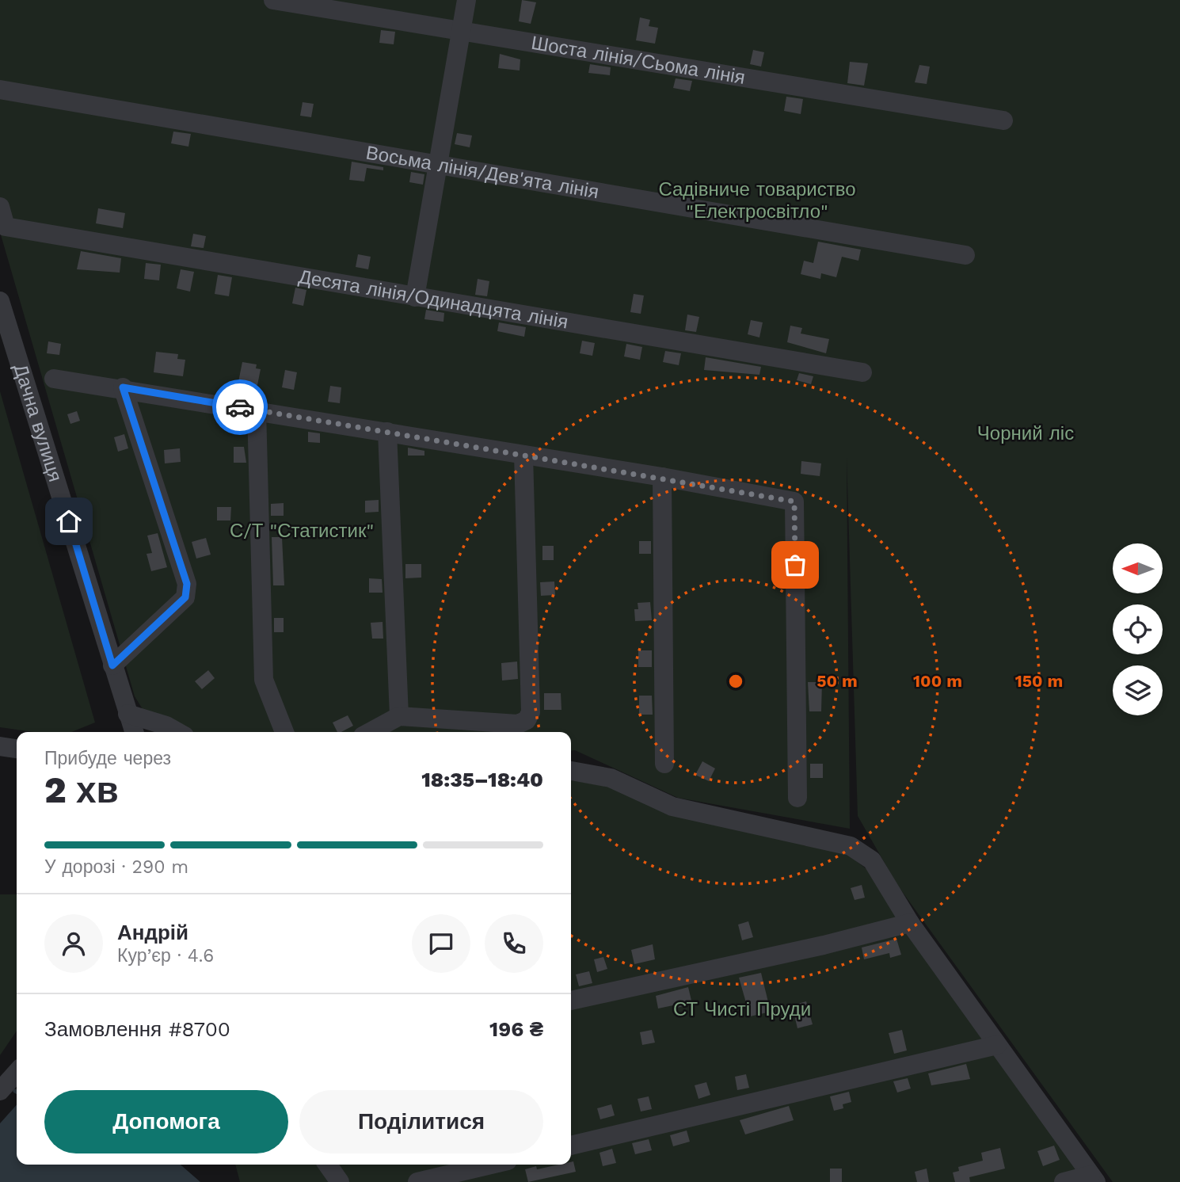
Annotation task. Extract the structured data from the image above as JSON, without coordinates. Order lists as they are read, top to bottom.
{
  "streets": {
    "street": [
      "Шоста лінія/Сьома лінія",
      "Восьма лінія/Дев'ята лінія",
      "Десята лінія/Одинадцята лінія",
      "Дачна вулиця"
    ]
  },
  "parks": [
    "Садівниче товариство \"Електросвітло\"",
    "Чорний ліс",
    "С/Т \"Статистик\"",
    "СТ Чисті Пруди"
  ],
  "north": "left",
  "page": {
    "heading": ["2 хв", "Прибуде через", "18:35–18:40"],
    "panel": [
      "Андрій",
      "Кур’єр · 4.6",
      "Замовлення #8700",
      "196 ₴"
    ],
    "bar": "У дорозі · 290 m",
    "buttons": ["Допомога", "Поділитися"]
  },
  "rings": ["50 m", "100 m", "150 m"]
}
